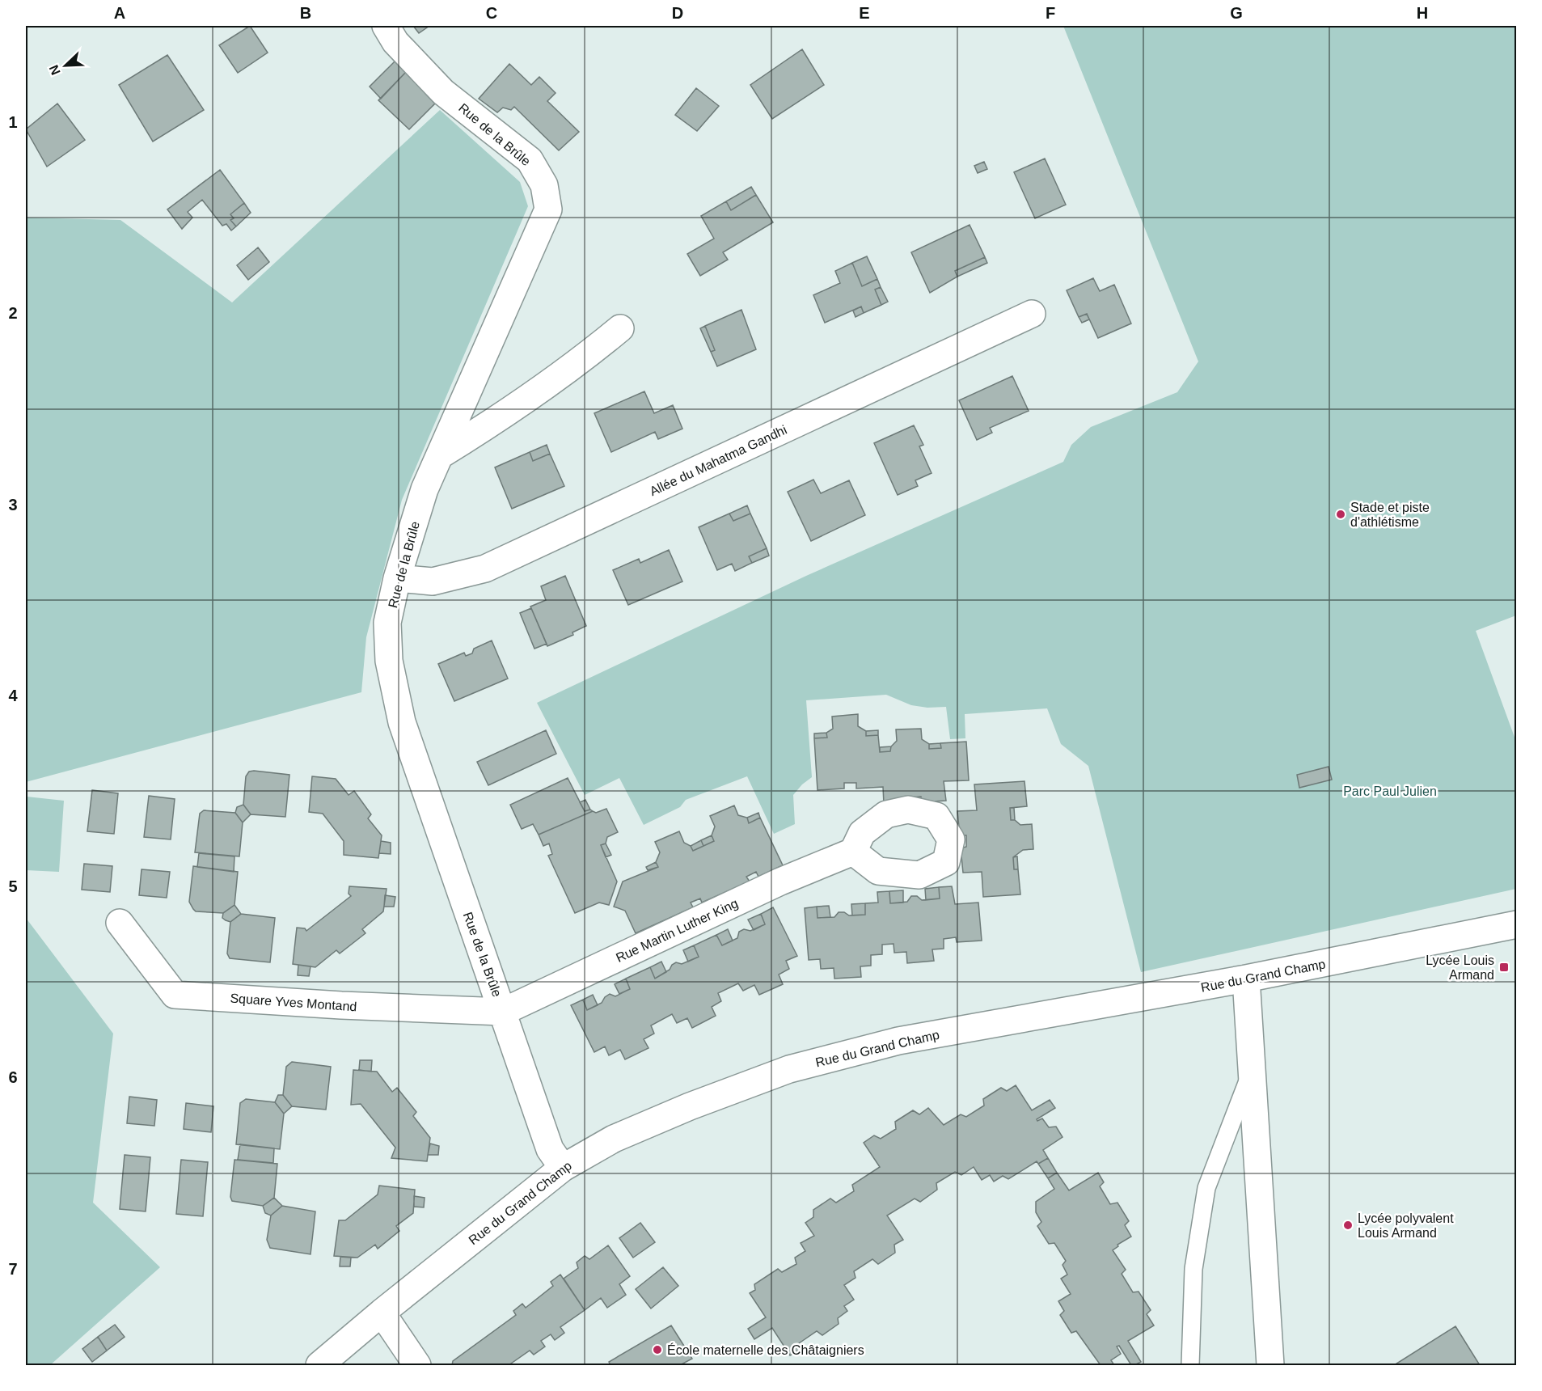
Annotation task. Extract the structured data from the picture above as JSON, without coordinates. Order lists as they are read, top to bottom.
{
  "streets": {
    "street": [
      "Rue de la Brûle",
      "Allée du Mahatma Gandhi",
      "Rue Martin Luther King",
      "Rue du Grand Champ",
      "Square Yves Montand"
    ]
  },
  "crossings": [
    ["Rue de la Brûle", "Allée du Mahatma Gandhi"],
    ["Rue de la Brûle", "Rue Martin Luther King"],
    ["Rue de la Brûle", "Rue du Grand Champ"],
    ["Rue de la Brûle", "Square Yves Montand"],
    ["Rue Martin Luther King", "Square Yves Montand"]
  ],
  "parks": ["Parc Paul Julien"],
  "places": {
    "other": ["Stade et piste d'athlétisme", "Lycée polyvalent Louis Armand", "École maternelle des Châtaigniers"],
    "transit": ["Lycée Louis Armand"]
  },
  "north": "bottom left",
  "grid": {
    "columns": [
      "A",
      "B",
      "C",
      "D",
      "E",
      "F",
      "G",
      "H"
    ],
    "rows": [
      "1",
      "2",
      "3",
      "4",
      "5",
      "6",
      "7"
    ]
  }
}
